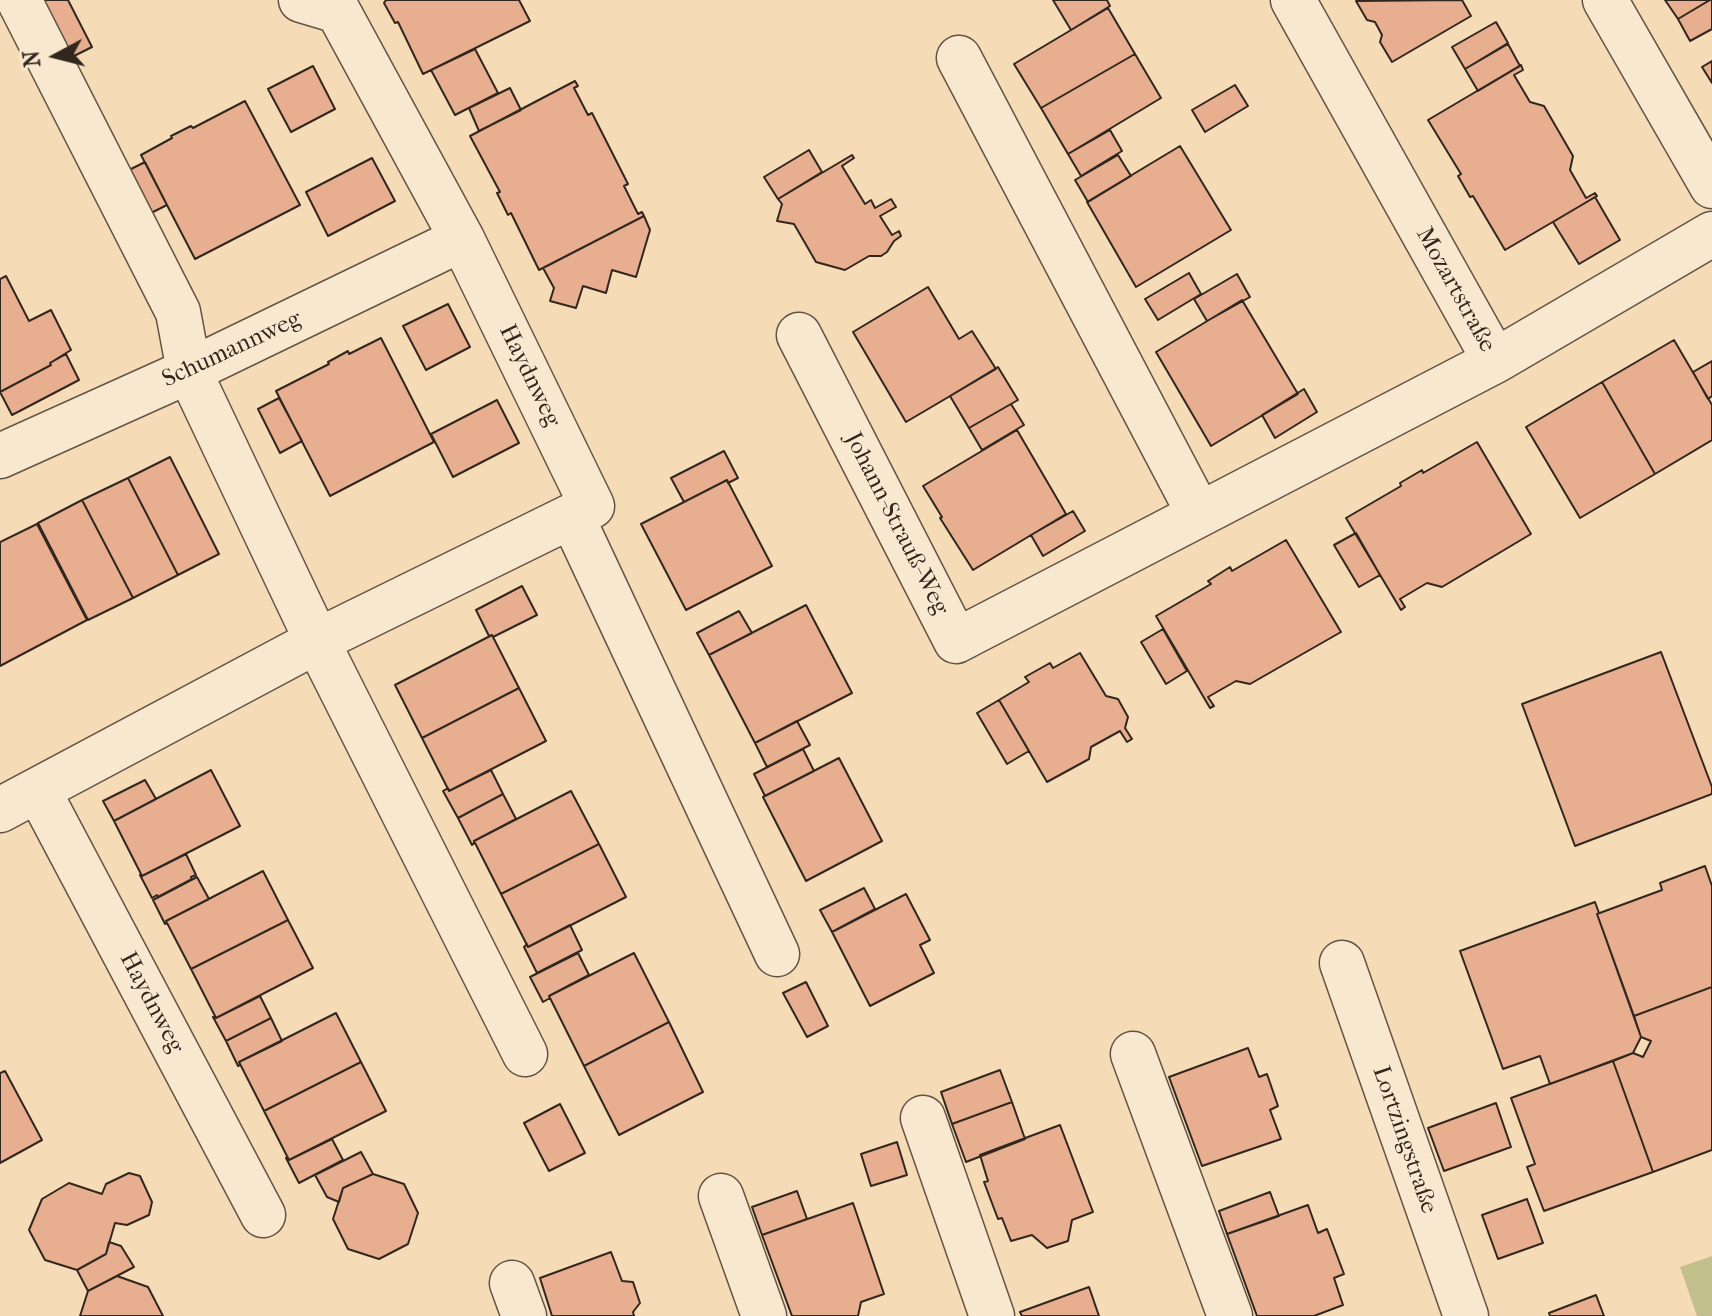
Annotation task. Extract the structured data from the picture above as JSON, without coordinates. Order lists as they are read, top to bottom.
{
  "streets": {
    "street": [
      "Mozartstraße",
      "Schumannweg",
      "Haydnweg",
      "Johann-Strauß-Weg",
      "Lortzingstraße"
    ]
  },
  "crossings": [
    ["Mozartstraße", "Johann-Strauß-Weg"],
    ["Schumannweg", "Haydnweg"]
  ],
  "north": "left"
}
